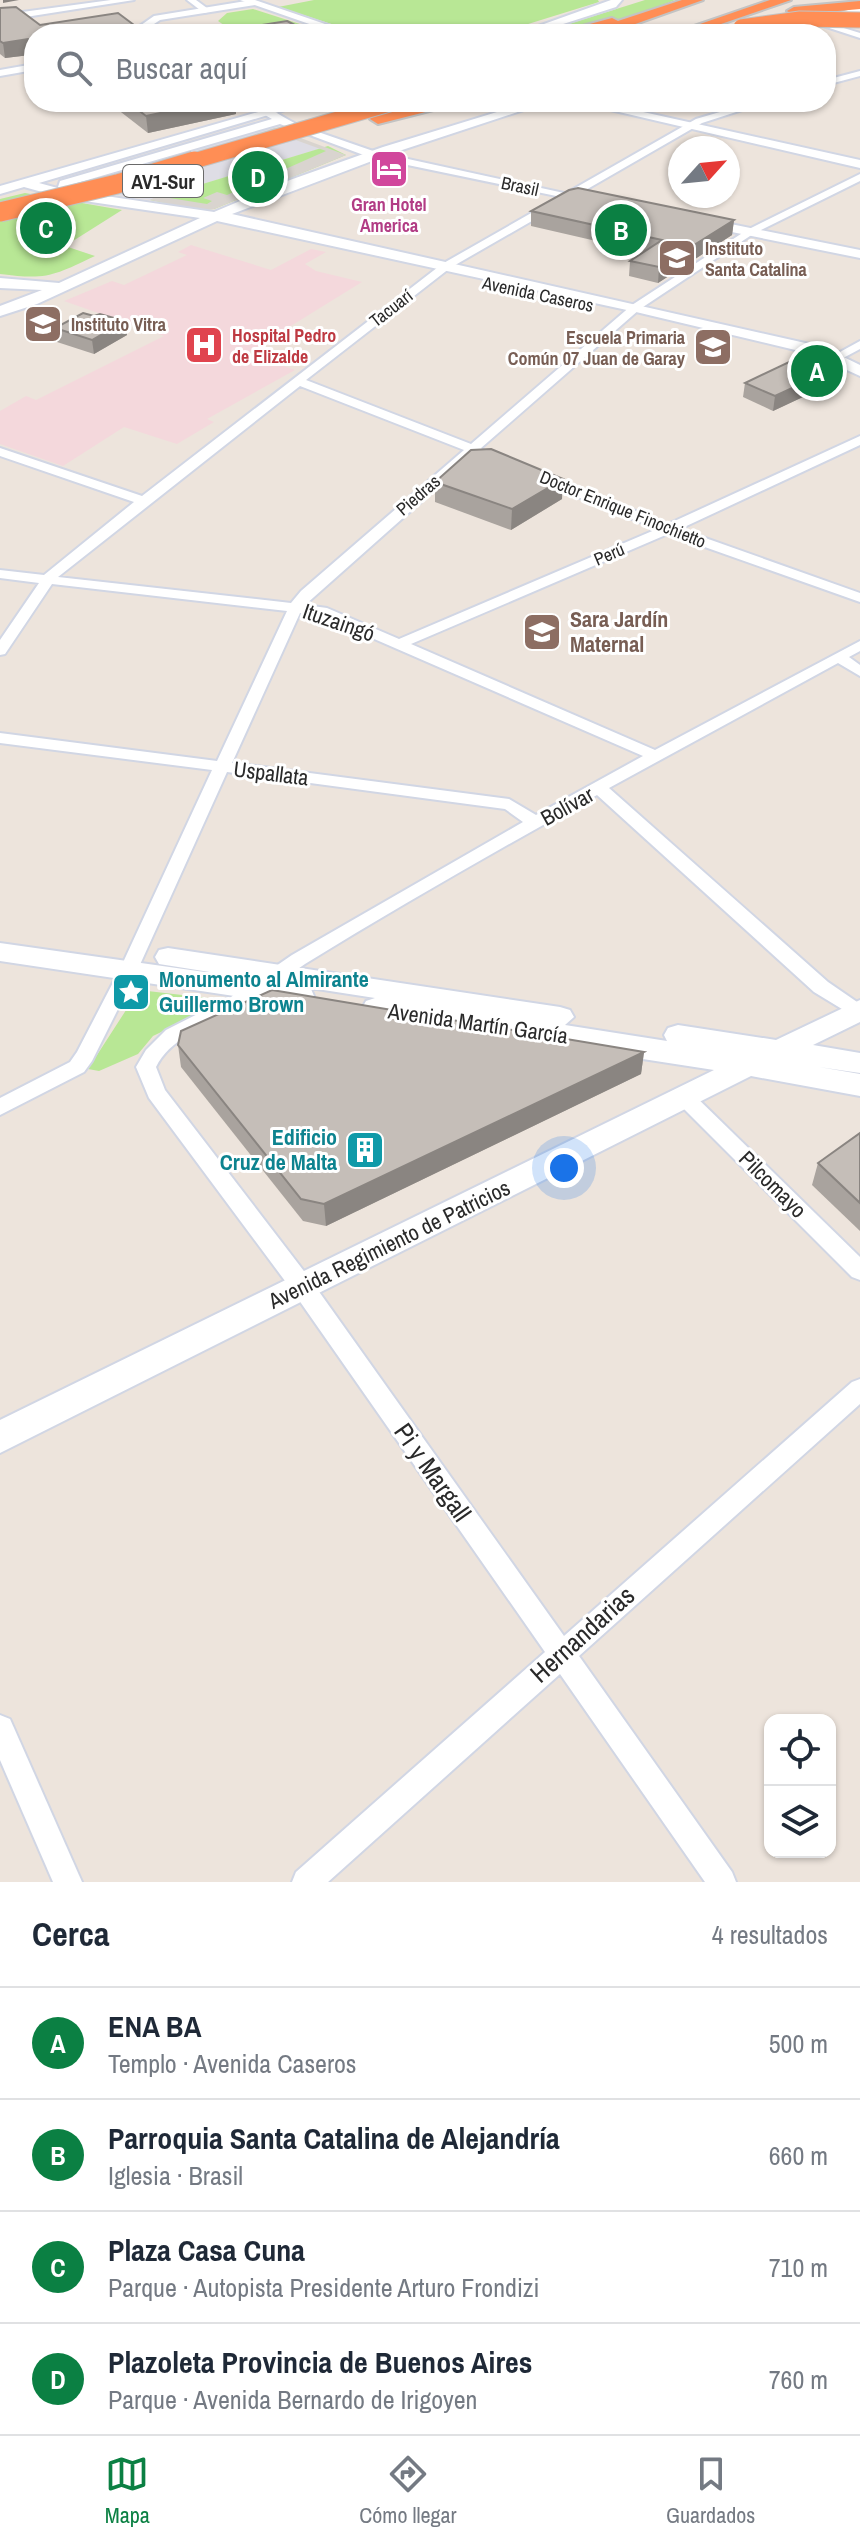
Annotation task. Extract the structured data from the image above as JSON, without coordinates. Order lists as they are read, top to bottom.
{
  "streets": {
    "highway": ["AV1-Sur"],
    "main road": ["Avenida Caseros", "Avenida Martín García", "Avenida Regimiento de Patricios"],
    "street": [
      "Brasil",
      "Tacuarí",
      "Piedras",
      "Doctor Enrique Finochietto",
      "Perú",
      "Ituzaingó",
      "Uspallata",
      "Bolívar",
      "Pilcomayo",
      "Pi y Margall",
      "Hernandarias"
    ]
  },
  "crossings": [
    ["Brasil", "Tacuarí"],
    ["Avenida Caseros", "Tacuarí"],
    ["Avenida Caseros", "Piedras"],
    ["Tacuarí", "Ituzaingó"],
    ["Piedras", "Ituzaingó"],
    ["Piedras", "Uspallata"],
    ["Piedras", "Avenida Martín García"],
    ["Doctor Enrique Finochietto", "Perú"],
    ["Perú", "Ituzaingó"],
    ["Ituzaingó", "Bolívar"],
    ["Uspallata", "Bolívar"],
    ["Bolívar", "Avenida Martín García"],
    ["Bolívar", "Pi y Margall"],
    ["Avenida Martín García", "Avenida Regimiento de Patricios"],
    ["Pilcomayo", "Avenida Regimiento de Patricios"],
    ["Avenida Regimiento de Patricios", "Pi y Margall"],
    ["Pi y Margall", "Hernandarias"]
  ],
  "places": {
    "hotel": ["Gran Hotel America"],
    "school or university": [
      "Instituto Santa Catalina",
      "Instituto Vitra",
      "Escuela Primaria Común 07 Juan de Garay",
      "Sara Jardín Maternal"
    ],
    "hospital": ["Hospital Pedro de Elizalde"],
    "place": ["Monumento al Almirante Guillermo Brown"],
    "building": ["Edificio Cruz de Malta"]
  },
  "north": "top right",
  "page": {
    "search": "Buscar aquí",
    "pins": [
      "D",
      "C",
      "B",
      "A"
    ],
    "heading": ["Cerca", "4 resultados"],
    "list": [
      {
        "mark": "A",
        "name": "ENA BA",
        "note": "Templo · Avenida Caseros",
        "value": "500 m"
      },
      {
        "mark": "B",
        "name": "Parroquia Santa Catalina de Alejandría",
        "note": "Iglesia · Brasil",
        "value": "660 m"
      },
      {
        "mark": "C",
        "name": "Plaza Casa Cuna",
        "note": "Parque · Autopista Presidente Arturo Frondizi",
        "value": "710 m"
      },
      {
        "mark": "D",
        "name": "Plazoleta Provincia de Buenos Aires",
        "note": "Parque · Avenida Bernardo de Irigoyen",
        "value": "760 m"
      }
    ],
    "nav": ["Mapa", "Cómo llegar", "Guardados"]
  }
}
